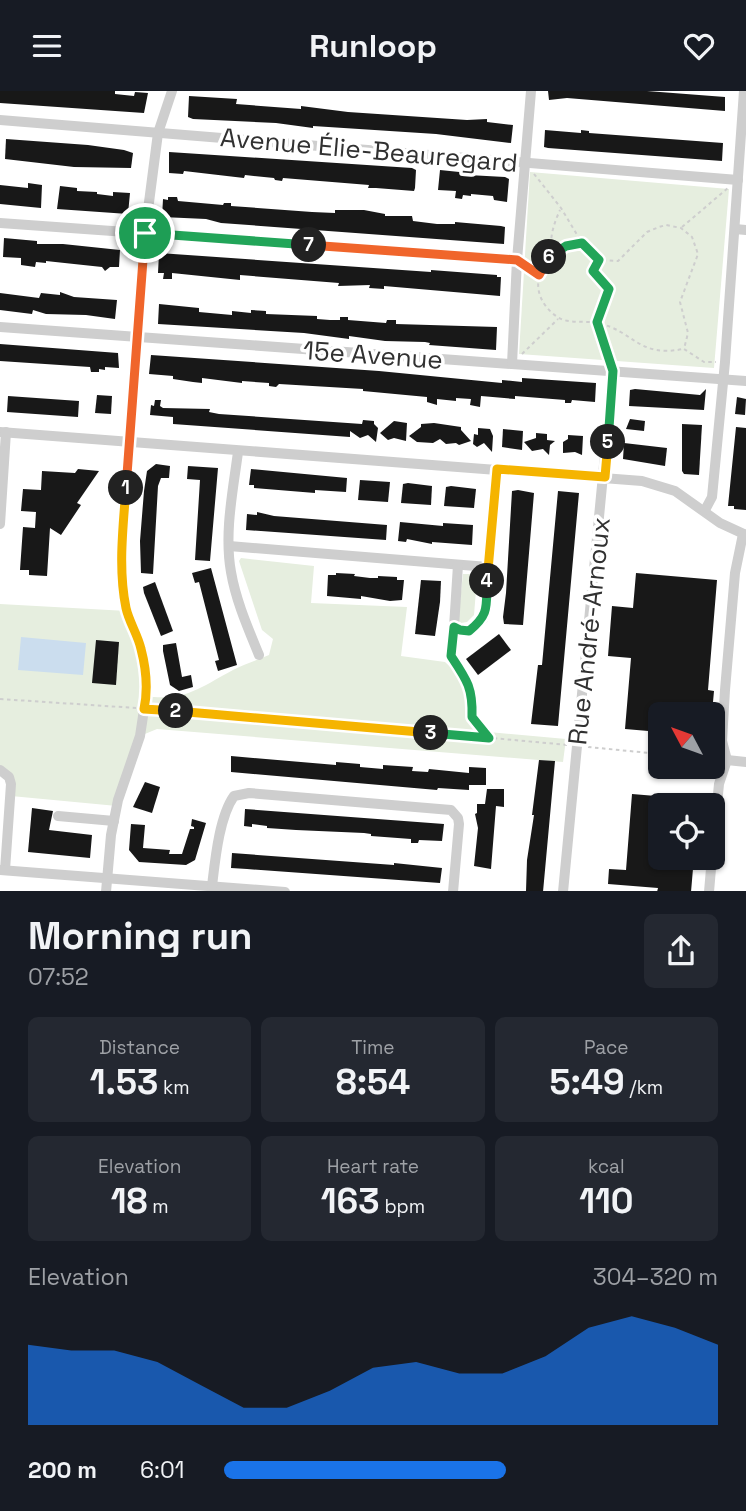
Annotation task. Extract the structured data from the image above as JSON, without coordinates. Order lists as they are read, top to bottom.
{
  "streets": {
    "street": ["Avenue Élie-Beauregard", "15e Avenue", "Rue André-Arnoux"]
  },
  "crossings": [
    ["15e Avenue", "Rue André-Arnoux"]
  ],
  "north": "top left",
  "page": {
    "header": "Runloop",
    "pins": [
      "7",
      "6",
      "5",
      "1",
      "4",
      "2",
      "3"
    ],
    "heading": ["Morning run", "07:52"],
    "stats": [
      ["Distance", "1.53 km"],
      ["Time", "8:54"],
      ["Pace", "5:49 /km"],
      ["Elevation", "18 m"],
      ["Heart rate", "163 bpm"],
      ["kcal", "110"]
    ],
    "chart": ["Elevation", "304–320 m"],
    "list": [
      {
        "name": "200 m",
        "note": "6:01"
      }
    ]
  }
}
